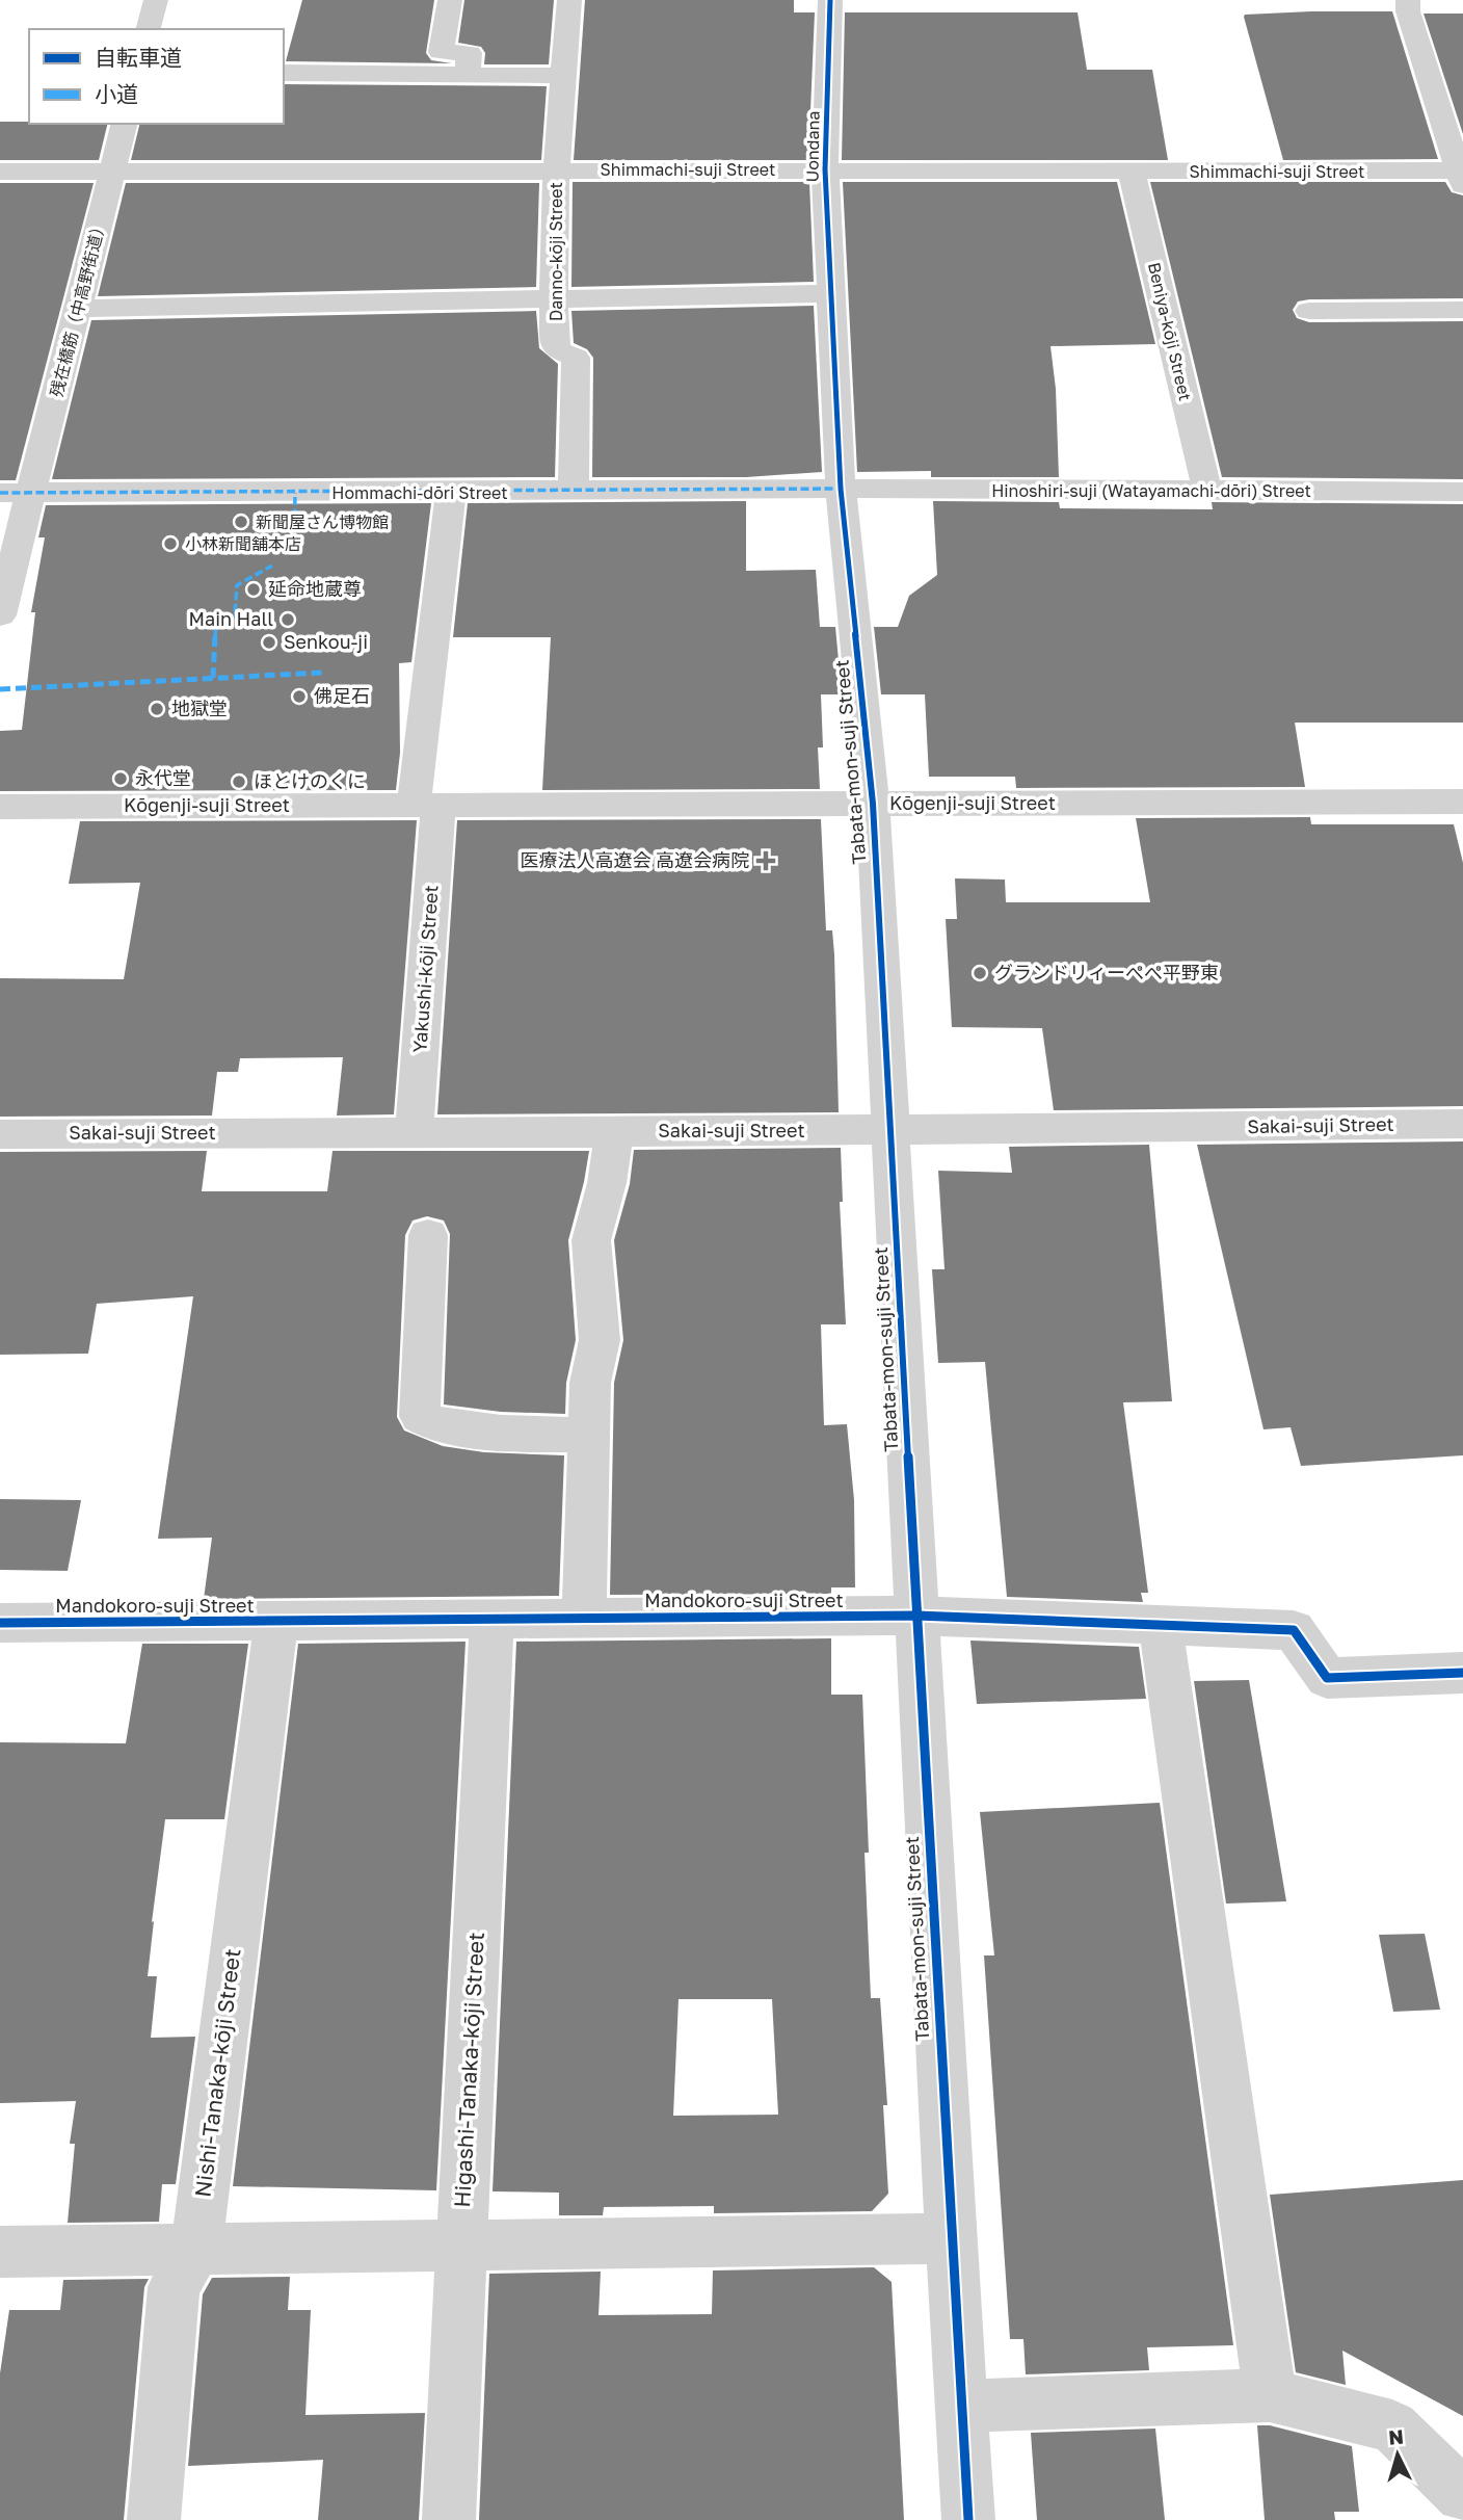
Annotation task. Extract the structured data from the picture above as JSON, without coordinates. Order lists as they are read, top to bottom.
{
  "streets": {
    "street": [
      "Uondana",
      "Shimmachi-suji Street",
      "Danno-kōji Street",
      "残在橋筋（中高野街道）",
      "Beniya-kōji Street",
      "Hinoshiri-suji (Watayamachi-dōri) Street",
      "Hommachi-dōri Street",
      "Tabata-mon-suji Street",
      "Kōgenji-suji Street",
      "Yakushi-kōji Street",
      "Sakai-suji Street",
      "Mandokoro-suji Street",
      "Higashi-Tanaka-kōji Street",
      "Nishi-Tanaka-kōji Street"
    ]
  },
  "crossings": [
    ["Uondana", "Shimmachi-suji Street"],
    ["Uondana", "Tabata-mon-suji Street"],
    ["Shimmachi-suji Street", "Danno-kōji Street"],
    ["Shimmachi-suji Street", "残在橋筋（中高野街道）"],
    ["Shimmachi-suji Street", "Beniya-kōji Street"],
    ["Danno-kōji Street", "Hommachi-dōri Street"],
    ["残在橋筋（中高野街道）", "Hommachi-dōri Street"],
    ["Beniya-kōji Street", "Hinoshiri-suji (Watayamachi-dōri) Street"],
    ["Hinoshiri-suji (Watayamachi-dōri) Street", "Hommachi-dōri Street"],
    ["Hinoshiri-suji (Watayamachi-dōri) Street", "Tabata-mon-suji Street"],
    ["Hommachi-dōri Street", "Tabata-mon-suji Street"],
    ["Hommachi-dōri Street", "Yakushi-kōji Street"],
    ["Tabata-mon-suji Street", "Kōgenji-suji Street"],
    ["Tabata-mon-suji Street", "Sakai-suji Street"],
    ["Tabata-mon-suji Street", "Mandokoro-suji Street"],
    ["Kōgenji-suji Street", "Yakushi-kōji Street"],
    ["Yakushi-kōji Street", "Sakai-suji Street"],
    ["Mandokoro-suji Street", "Higashi-Tanaka-kōji Street"],
    ["Mandokoro-suji Street", "Nishi-Tanaka-kōji Street"]
  ],
  "places": {
    "other": [
      "新聞屋さん博物館",
      "小林新聞舗本店",
      "延命地蔵尊",
      "Main Hall",
      "Senkou-ji",
      "佛足石",
      "地獄堂",
      "永代堂",
      "ほとけのくに",
      "グランドリィーぺぺ平野東"
    ],
    "health": ["医療法人高遼会 高遼会病院"]
  },
  "legend": ["自転車道", "小道"],
  "north": "top"
}
